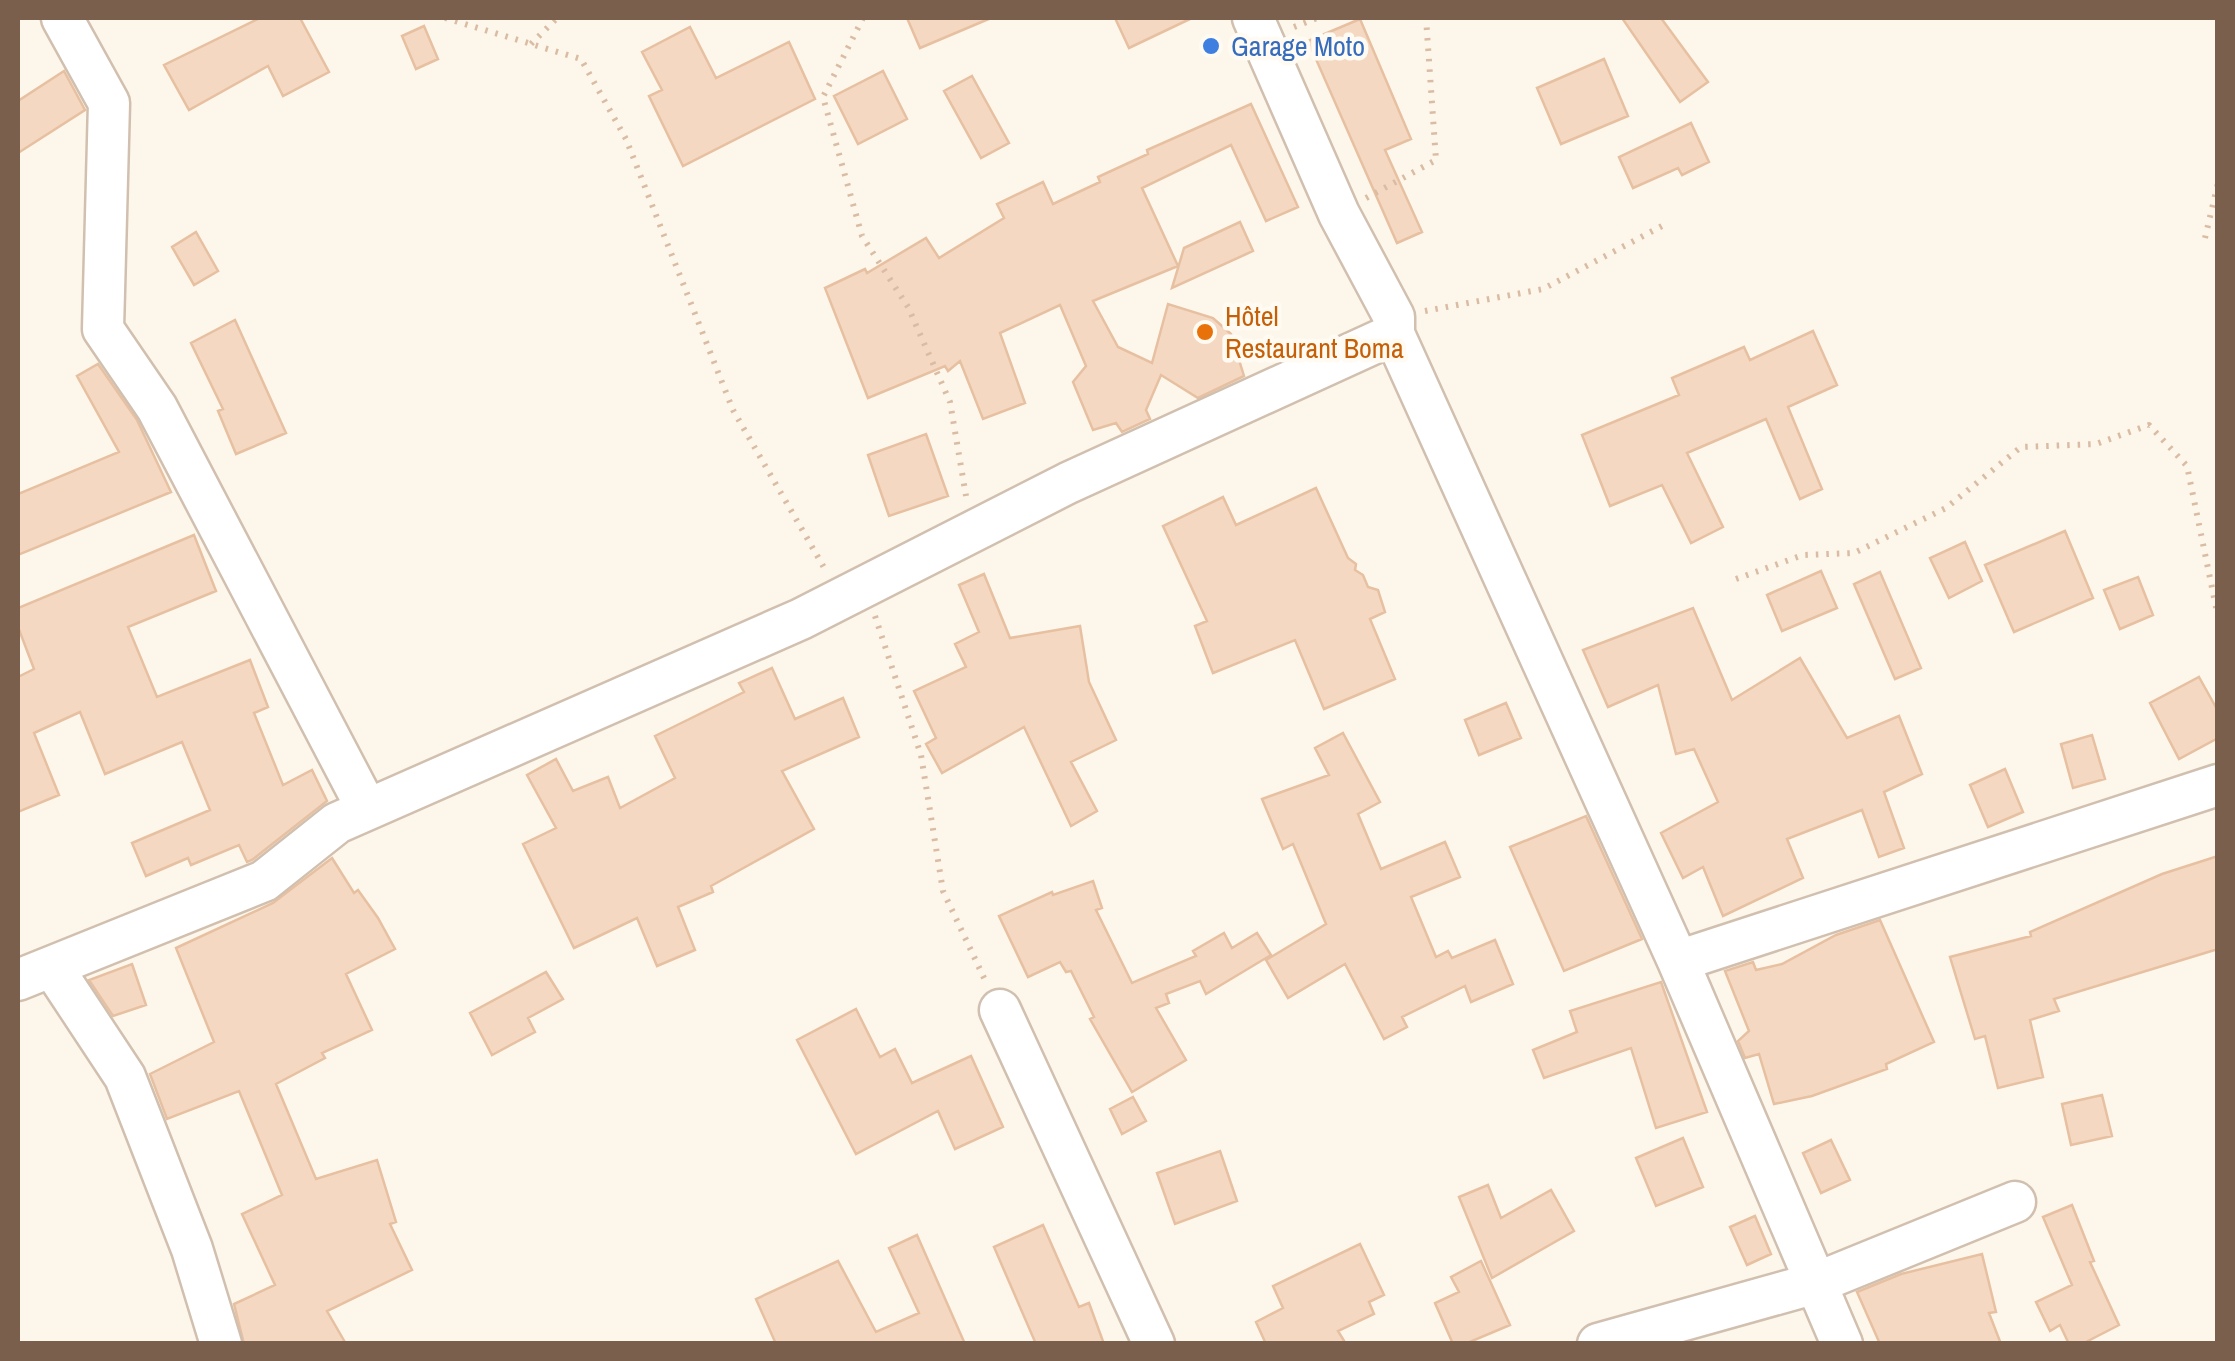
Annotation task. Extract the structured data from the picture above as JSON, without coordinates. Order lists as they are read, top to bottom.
{
  "places": ["Garage Moto", "Hôtel Restaurant Boma"]
}
